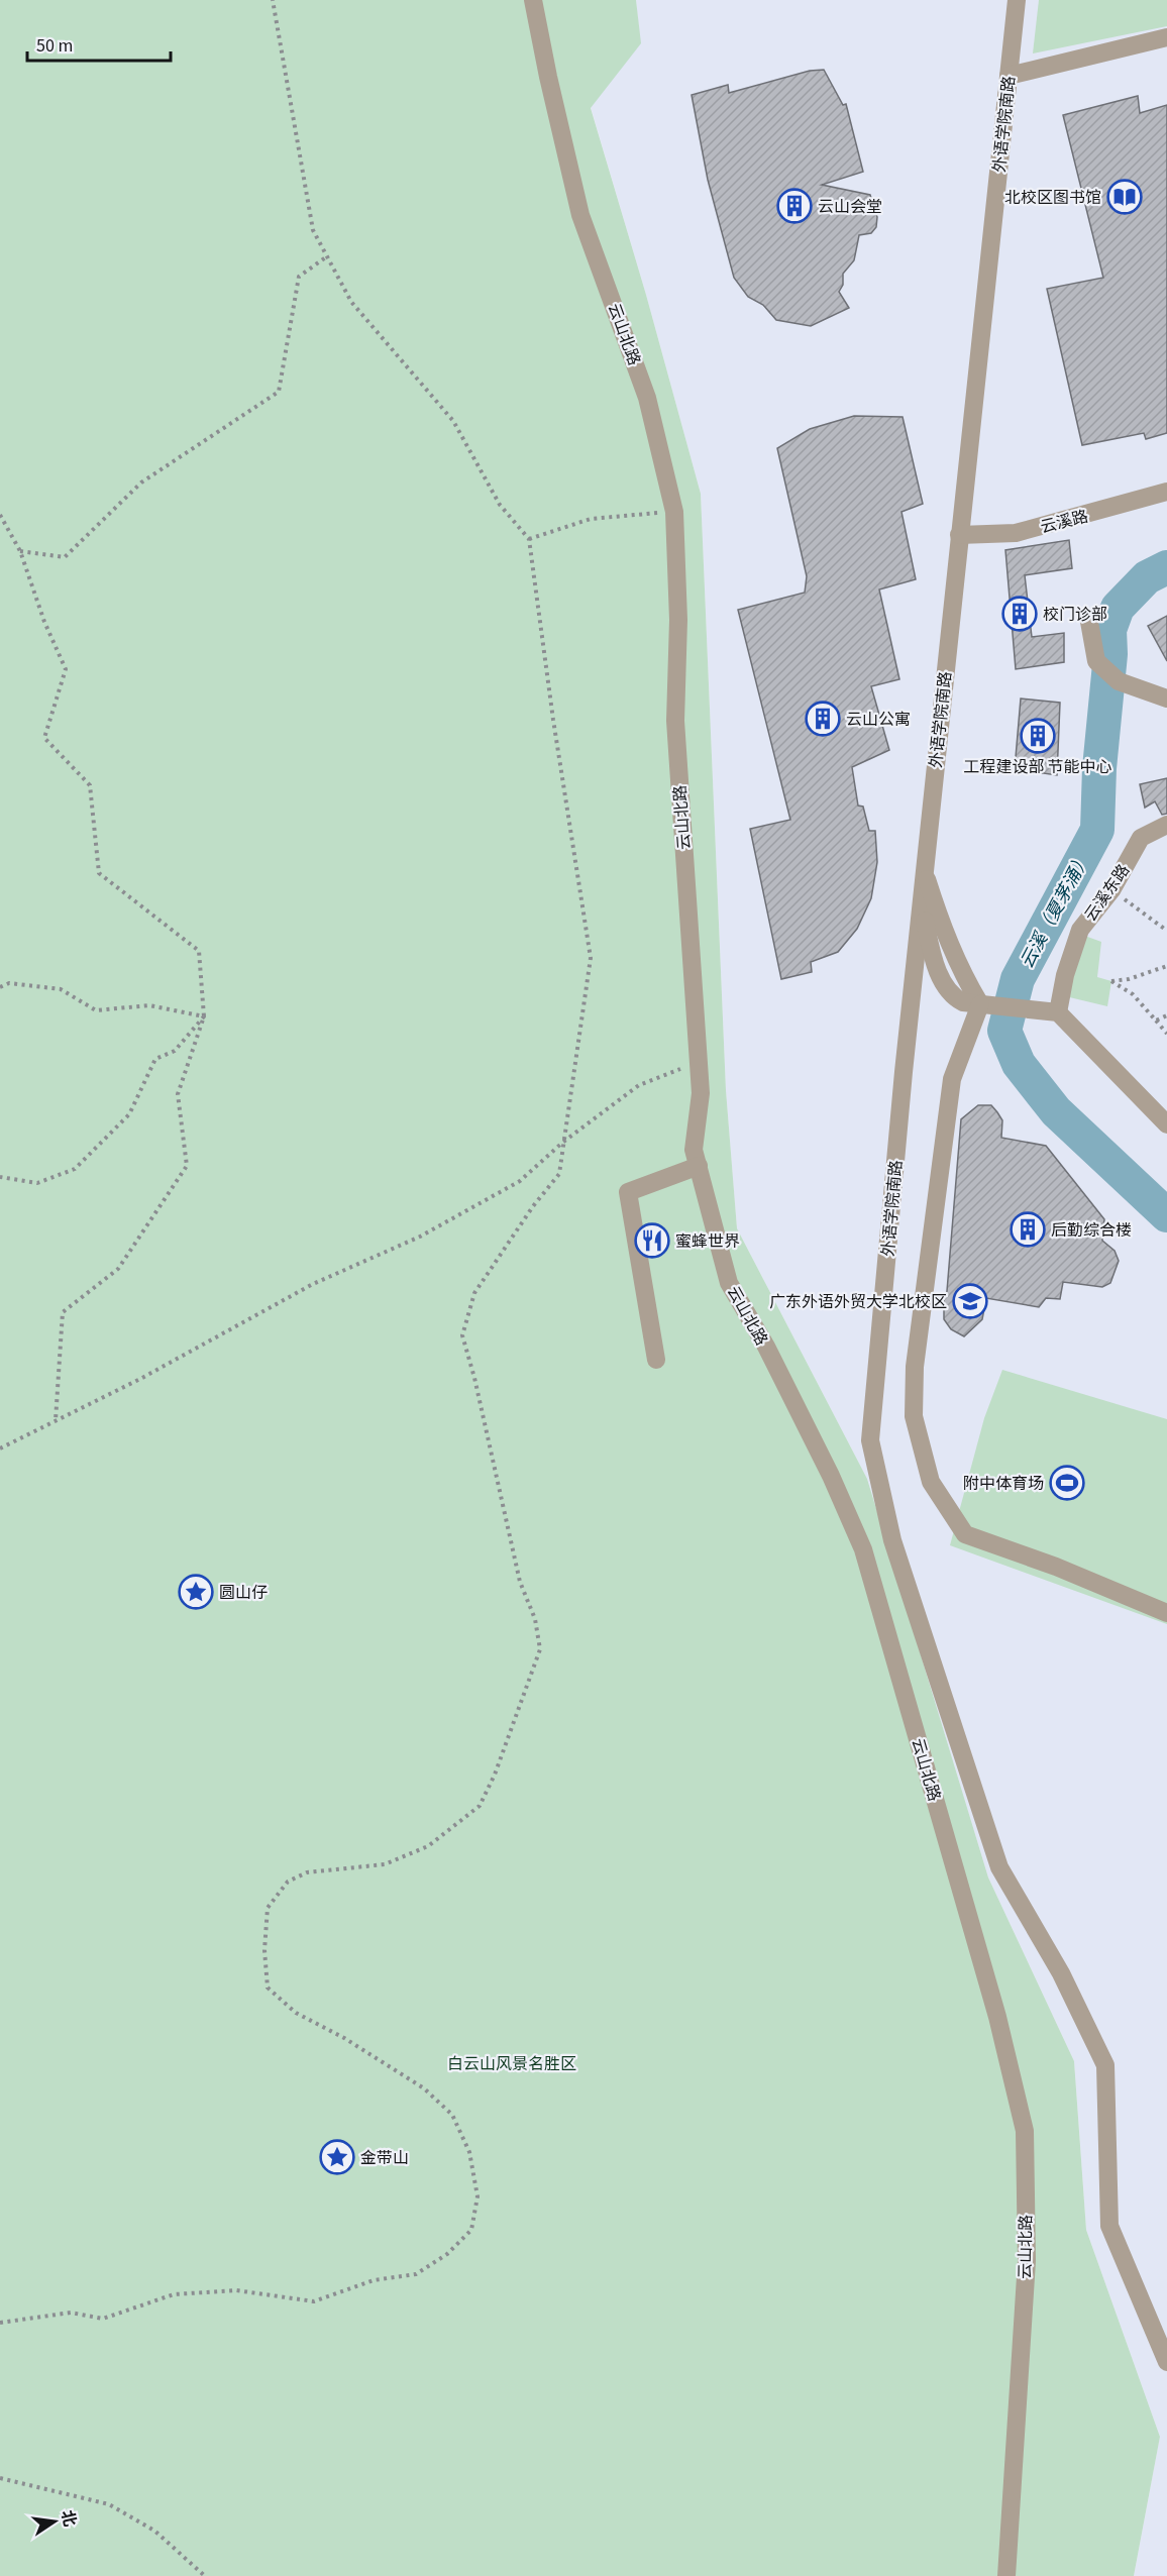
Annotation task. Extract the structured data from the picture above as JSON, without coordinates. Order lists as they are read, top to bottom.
{
  "streets": {
    "street": [
      "外语学院南路",
      "云山北路",
      "云溪路",
      "云溪东路"
    ]
  },
  "crossings": [
    ["外语学院南路", "云溪路"]
  ],
  "water": ["云溪（夏茅涌）"],
  "parks": ["白云山风景名胜区"],
  "places": {
    "library": ["北校区图书馆"],
    "building": [
      "云山会堂",
      "校门诊部",
      "云山公寓",
      "工程建设部 节能中心",
      "后勤综合楼"
    ],
    "restaurant": ["蜜蜂世界"],
    "school or university": ["广东外语外贸大学北校区"],
    "sports": ["附中体育场"],
    "place": ["圆山仔", "金带山"]
  },
  "scale_bar": "50 m",
  "north": "right"
}
